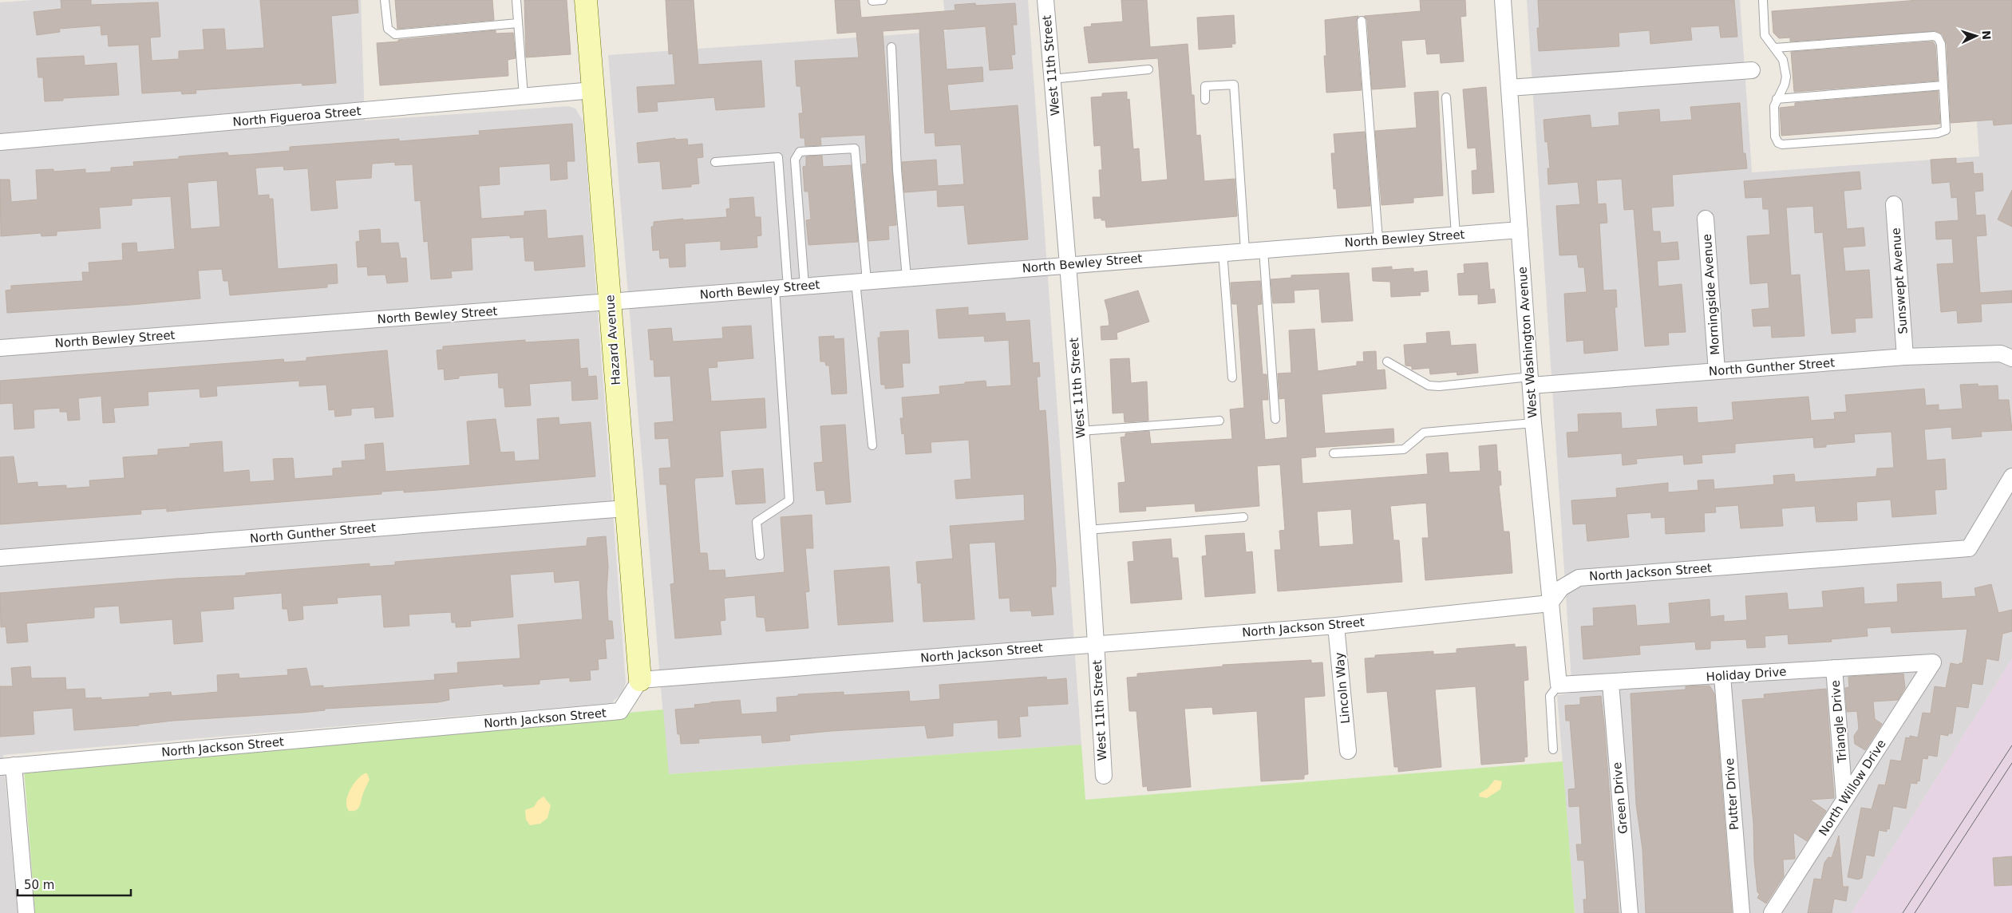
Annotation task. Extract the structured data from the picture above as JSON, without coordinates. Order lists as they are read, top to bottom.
{
  "streets": {
    "street": [
      "West 11th Street",
      "North Figueroa Street",
      "North Bewley Street",
      "Sunswept Avenue",
      "Morningside Avenue",
      "Hazard Avenue",
      "West Washington Avenue",
      "North Gunther Street",
      "North Jackson Street",
      "Holiday Drive",
      "Lincoln Way",
      "Triangle Drive",
      "North Willow Drive",
      "Putter Drive",
      "Green Drive"
    ]
  },
  "crossings": [
    ["West 11th Street", "North Bewley Street"],
    ["West 11th Street", "North Jackson Street"],
    ["North Figueroa Street", "Hazard Avenue"],
    ["North Bewley Street", "Hazard Avenue"],
    ["North Bewley Street", "West Washington Avenue"],
    ["Sunswept Avenue", "North Gunther Street"],
    ["Morningside Avenue", "North Gunther Street"],
    ["Hazard Avenue", "North Gunther Street"],
    ["Hazard Avenue", "North Jackson Street"],
    ["West Washington Avenue", "North Gunther Street"],
    ["West Washington Avenue", "North Jackson Street"],
    ["West Washington Avenue", "Holiday Drive"],
    ["North Jackson Street", "Lincoln Way"],
    ["Holiday Drive", "Triangle Drive"],
    ["Holiday Drive", "North Willow Drive"],
    ["Holiday Drive", "Putter Drive"],
    ["Holiday Drive", "Green Drive"],
    ["Triangle Drive", "North Willow Drive"]
  ],
  "scale_bar": "50 m",
  "north": "right"
}
